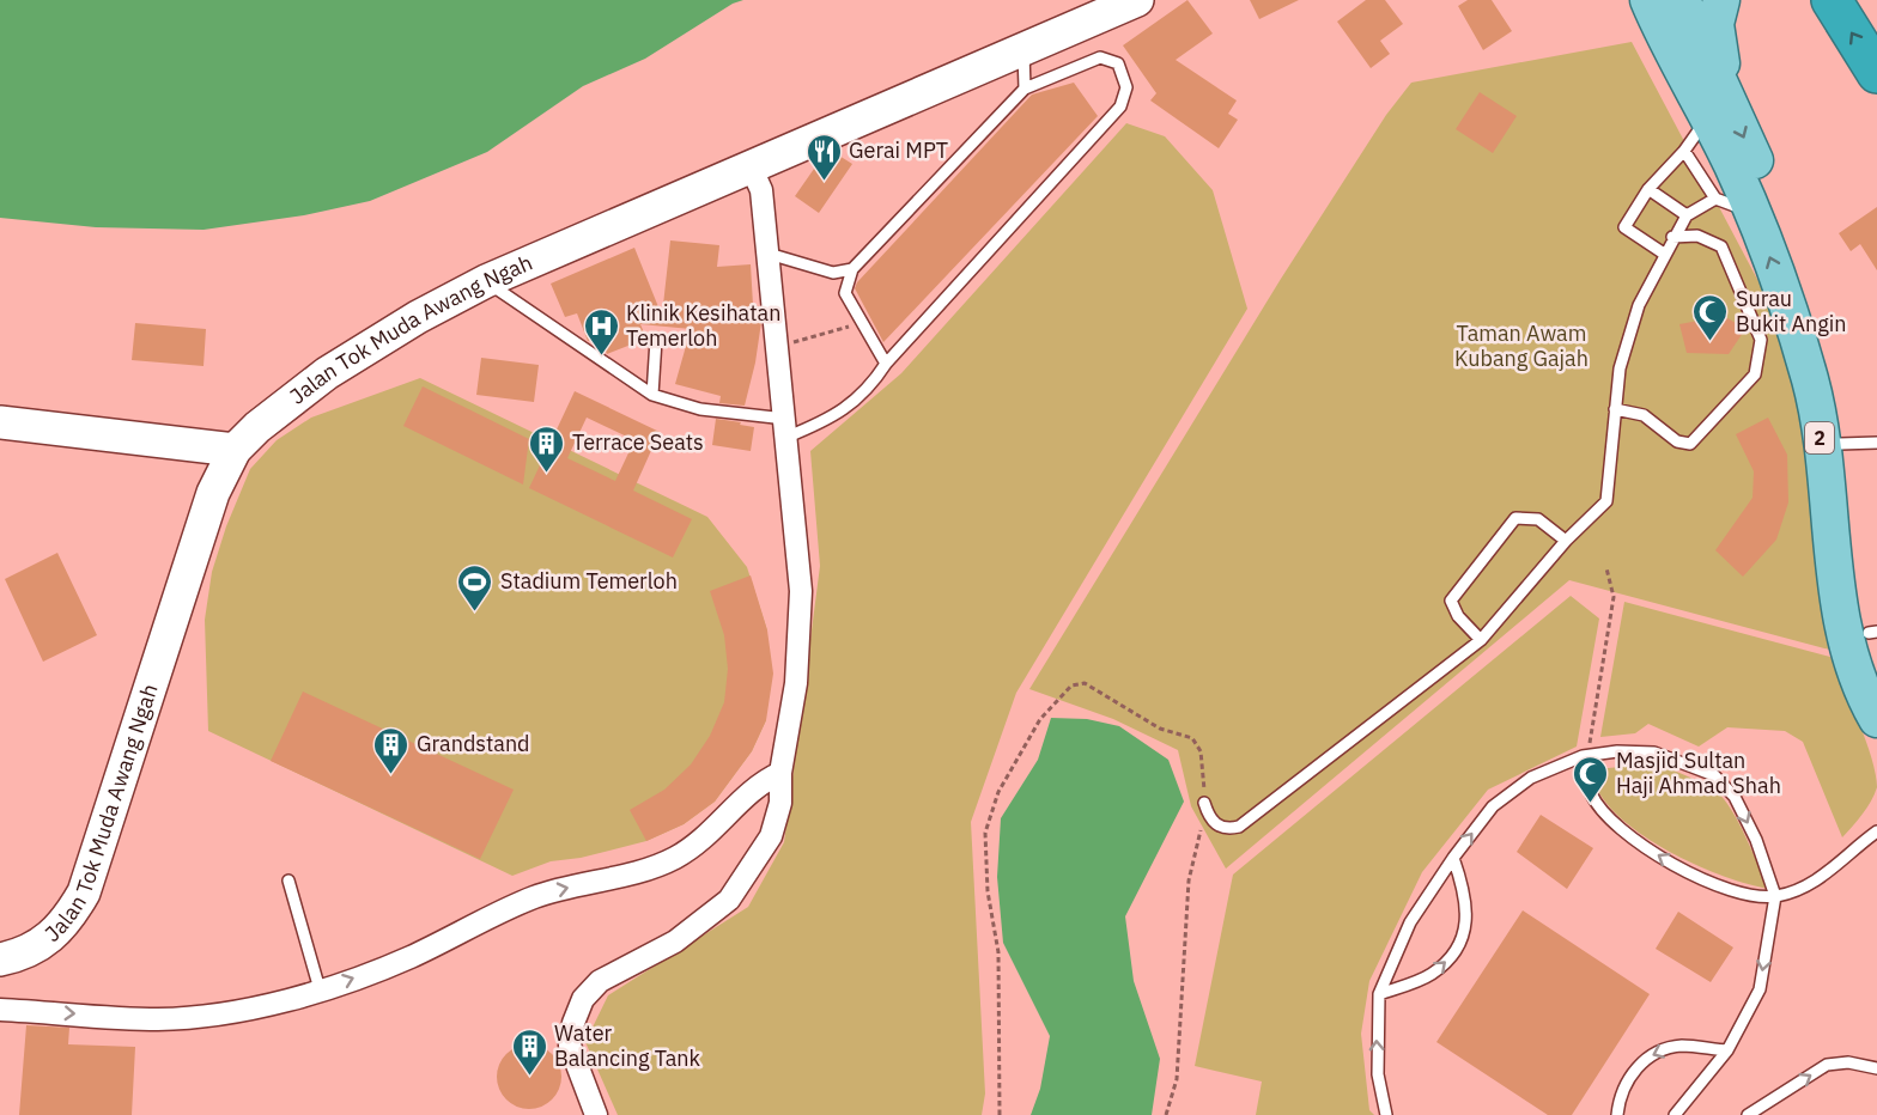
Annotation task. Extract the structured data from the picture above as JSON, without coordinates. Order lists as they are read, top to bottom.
{
  "streets": {
    "main road": ["Jalan Tok Muda Awang Ngah", "2"]
  },
  "parks": ["Taman Awam Kubang Gajah"],
  "places": {
    "restaurant": ["Gerai MPT"],
    "mosque": ["Surau Bukit Angin", "Masjid Sultan Haji Ahmad Shah"],
    "hospital": ["Klinik Kesihatan Temerloh"],
    "building": ["Terrace Seats", "Grandstand", "Water Balancing Tank"],
    "sports": ["Stadium Temerloh"]
  }
}
